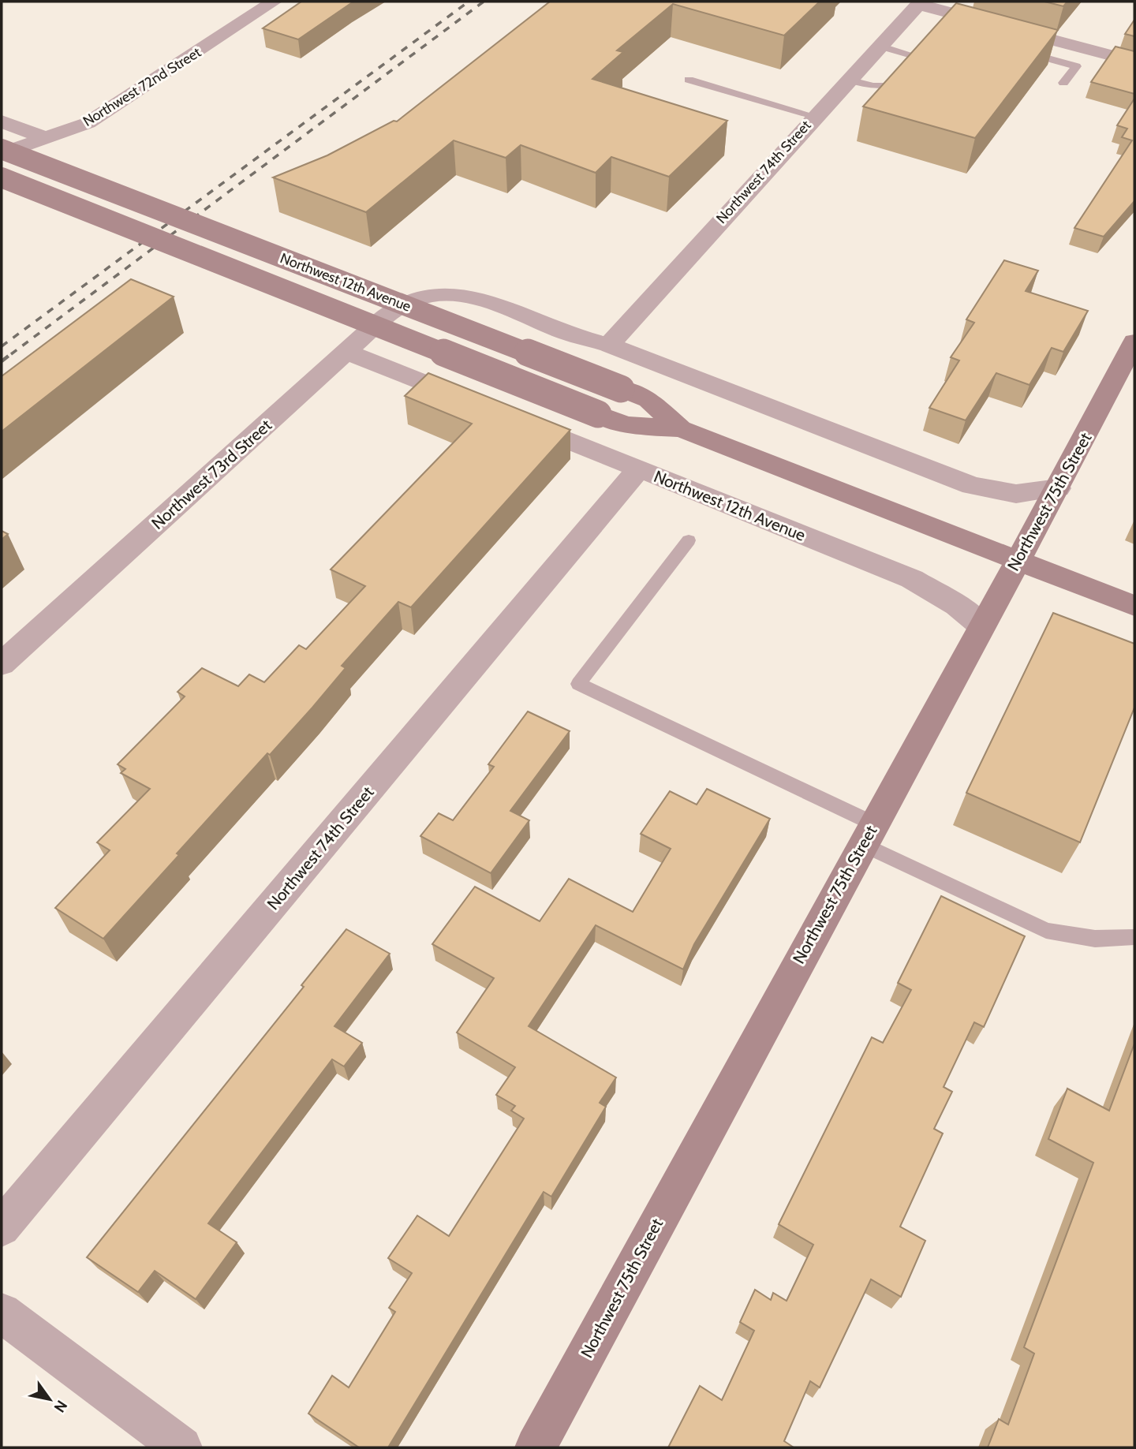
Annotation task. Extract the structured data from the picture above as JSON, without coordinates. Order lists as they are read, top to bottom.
{
  "streets": {
    "main road": ["Northwest 12th Avenue", "Northwest 75th Street"],
    "street": ["Northwest 72nd Street", "Northwest 74th Street", "Northwest 73rd Street"]
  },
  "crossings": [
    ["Northwest 74th Street", "Northwest 12th Avenue"],
    ["Northwest 12th Avenue", "Northwest 73rd Street"],
    ["Northwest 12th Avenue", "Northwest 75th Street"]
  ],
  "north": "bottom right"
}
